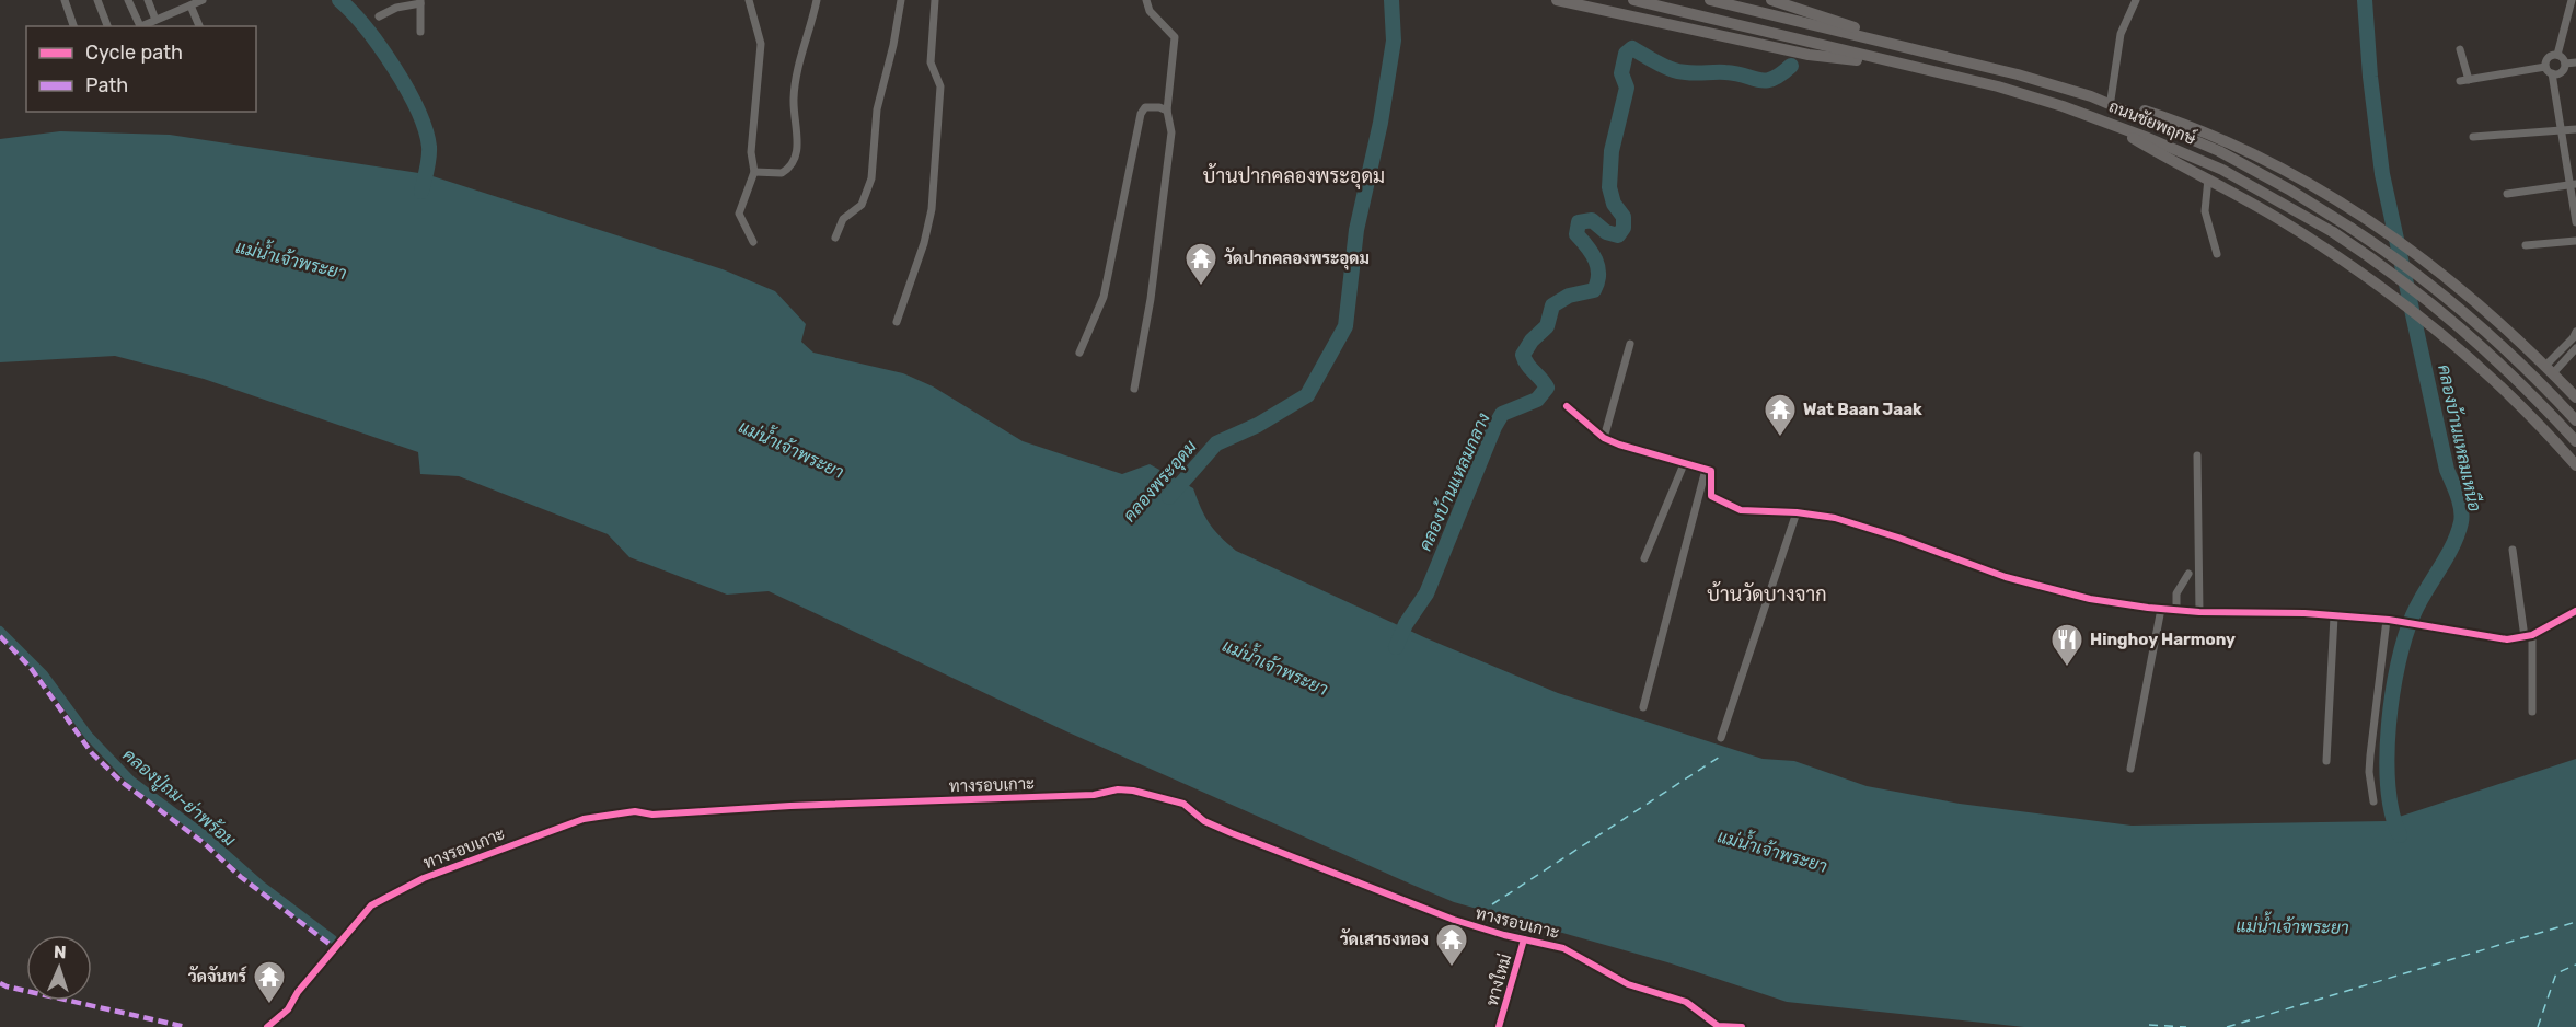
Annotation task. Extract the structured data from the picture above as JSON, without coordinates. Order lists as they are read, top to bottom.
{
  "streets": {
    "main road": ["ถนนชัยพฤกษ์"],
    "cycle path": ["ทางรอบเกาะ"]
  },
  "districts": ["บ้านปากคลองพระอุดม", "บ้านวัดบางจาก"],
  "water": [
    "แม่น้ำเจ้าพระยา",
    "คลองบ้านแหลมเหนือ",
    "คลองพระอุดม",
    "คลองบ้านแหลมกลาง",
    "คลองปู่ถม-ย่าพร้อม"
  ],
  "places": {
    "temple": [
      "วัดปากคลองพระอุดม",
      "Wat Baan Jaak",
      "วัดเสาธงทอง",
      "วัดจันทร์"
    ],
    "restaurant": ["Hinghoy Harmony"]
  },
  "legend": ["Cycle path", "Path"],
  "north": "top"
}
